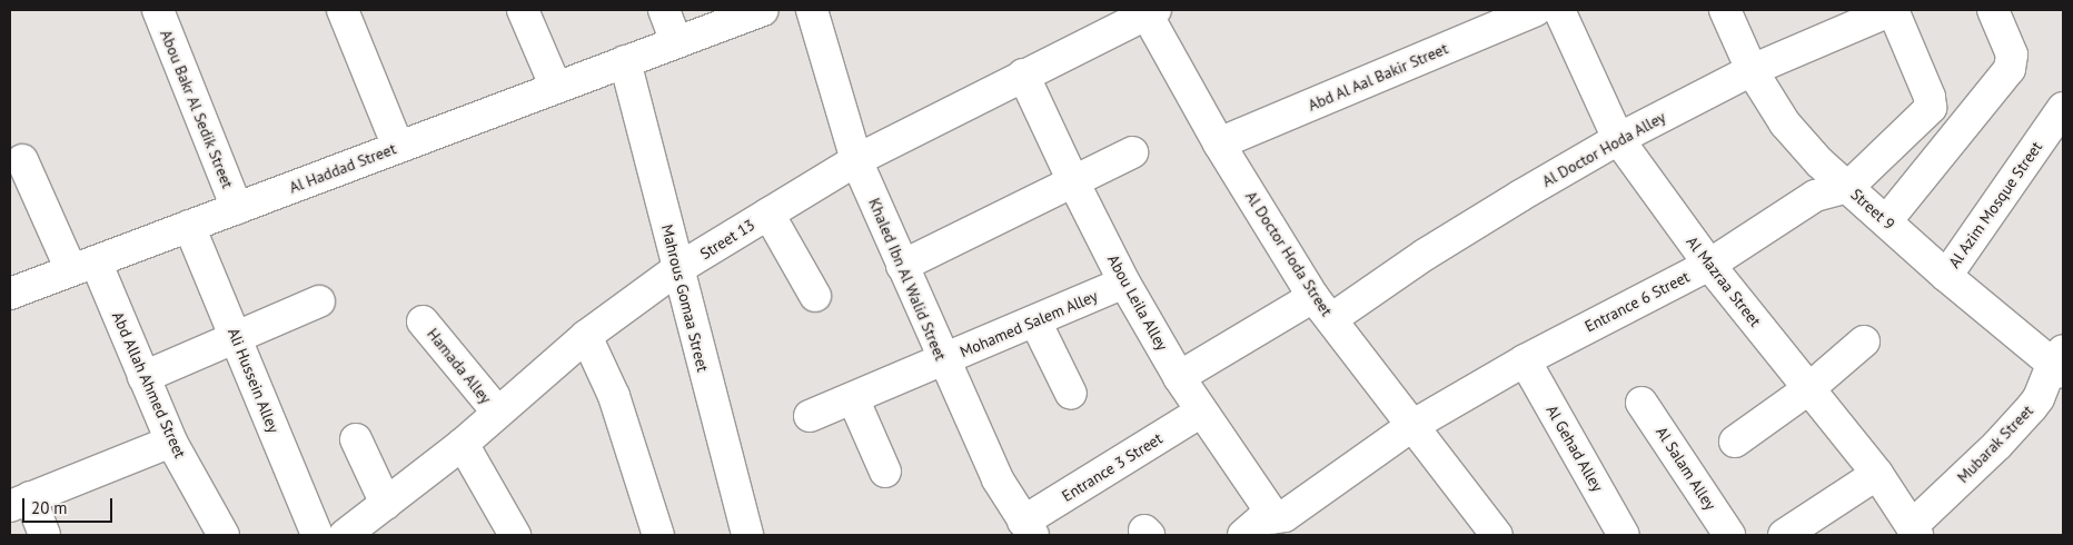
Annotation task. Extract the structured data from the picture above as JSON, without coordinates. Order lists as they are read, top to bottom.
{
  "streets": {
    "street": [
      "Abd Al Aal Bakir Street",
      "Abou Bakr Al Sedik Street",
      "Al Doctor Hoda Alley",
      "Al Haddad Street",
      "Al Azim Mosque Street",
      "Street 9",
      "Street 13",
      "Al Doctor Hoda Street",
      "Khaled Ibn Al Walid Street",
      "Al Mazraa Street",
      "Mahrous Gomaa Street",
      "Entrance 6 Street",
      "Abou Leila Alley",
      "Mohamed Salem Alley",
      "Hamada Alley",
      "Ali Hussein Alley",
      "Abd Allah Ahmed Street",
      "Mubarak Street",
      "Al Gehad Alley",
      "Entrance 3 Street",
      "Al Salam Alley"
    ]
  },
  "crossings": [
    ["Abd Al Aal Bakir Street", "Al Doctor Hoda Street"],
    ["Abou Bakr Al Sedik Street", "Al Haddad Street"],
    ["Al Doctor Hoda Alley", "Street 9"],
    ["Al Doctor Hoda Alley", "Al Doctor Hoda Street"],
    ["Al Doctor Hoda Alley", "Al Mazraa Street"],
    ["Al Doctor Hoda Alley", "Entrance 6 Street"],
    ["Al Doctor Hoda Alley", "Abou Leila Alley"],
    ["Al Haddad Street", "Mahrous Gomaa Street"],
    ["Al Haddad Street", "Ali Hussein Alley"],
    ["Al Haddad Street", "Abd Allah Ahmed Street"],
    ["Al Azim Mosque Street", "Street 9"],
    ["Street 9", "Entrance 6 Street"],
    ["Street 9", "Mubarak Street"],
    ["Street 13", "Al Doctor Hoda Street"],
    ["Street 13", "Khaled Ibn Al Walid Street"],
    ["Street 13", "Mahrous Gomaa Street"],
    ["Street 13", "Abou Leila Alley"],
    ["Street 13", "Hamada Alley"],
    ["Al Doctor Hoda Street", "Entrance 6 Street"],
    ["Khaled Ibn Al Walid Street", "Mohamed Salem Alley"],
    ["Khaled Ibn Al Walid Street", "Entrance 3 Street"],
    ["Al Mazraa Street", "Entrance 6 Street"],
    ["Al Mazraa Street", "Mubarak Street"],
    ["Entrance 6 Street", "Abou Leila Alley"],
    ["Entrance 6 Street", "Al Gehad Alley"],
    ["Abou Leila Alley", "Mohamed Salem Alley"],
    ["Abou Leila Alley", "Entrance 3 Street"]
  ],
  "scale_bar": "20 m"
}
